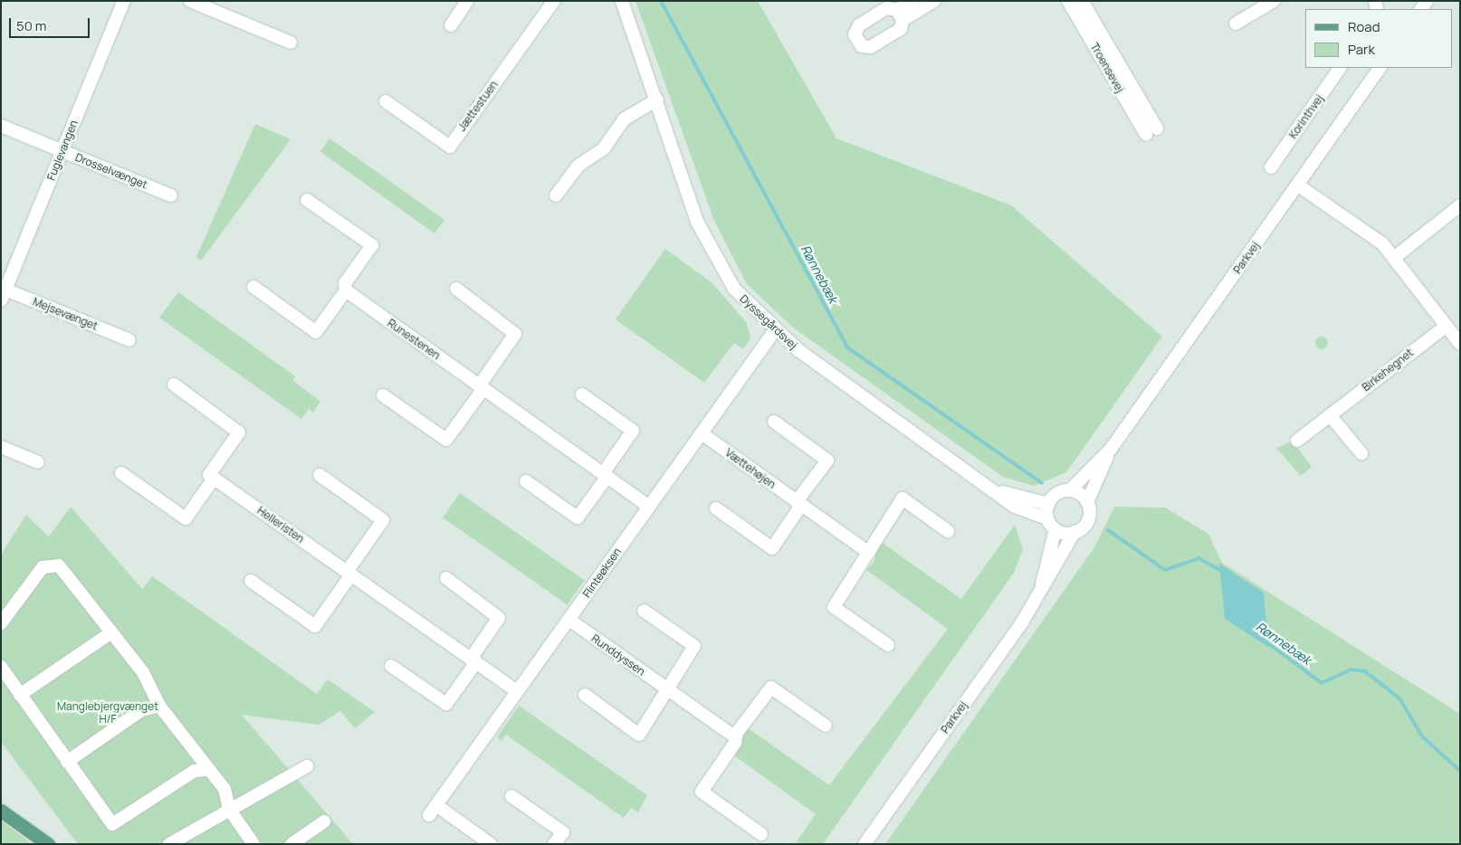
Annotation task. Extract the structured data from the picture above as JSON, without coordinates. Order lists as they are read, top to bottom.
{
  "streets": {
    "street": [
      "Troensevej",
      "Jættestuen",
      "Korinthvej",
      "Fuglevangen",
      "Drosselvænget",
      "Parkvej",
      "Mejsevænget",
      "Dyssegårdsvej",
      "Runestenen",
      "Birkehegnet",
      "Vættehøjen",
      "Helleristen",
      "Flinteøksen",
      "Runddyssen"
    ]
  },
  "crossings": [
    ["Fuglevangen", "Drosselvænget"],
    ["Fuglevangen", "Mejsevænget"],
    ["Parkvej", "Dyssegårdsvej"],
    ["Dyssegårdsvej", "Flinteøksen"],
    ["Runestenen", "Flinteøksen"],
    ["Vættehøjen", "Flinteøksen"],
    ["Helleristen", "Flinteøksen"],
    ["Flinteøksen", "Runddyssen"]
  ],
  "water": ["Rønnebæk"],
  "parks": ["Manglebjergvænget H/F"],
  "legend": ["Road", "Park"],
  "scale_bar": "50 m"
}
